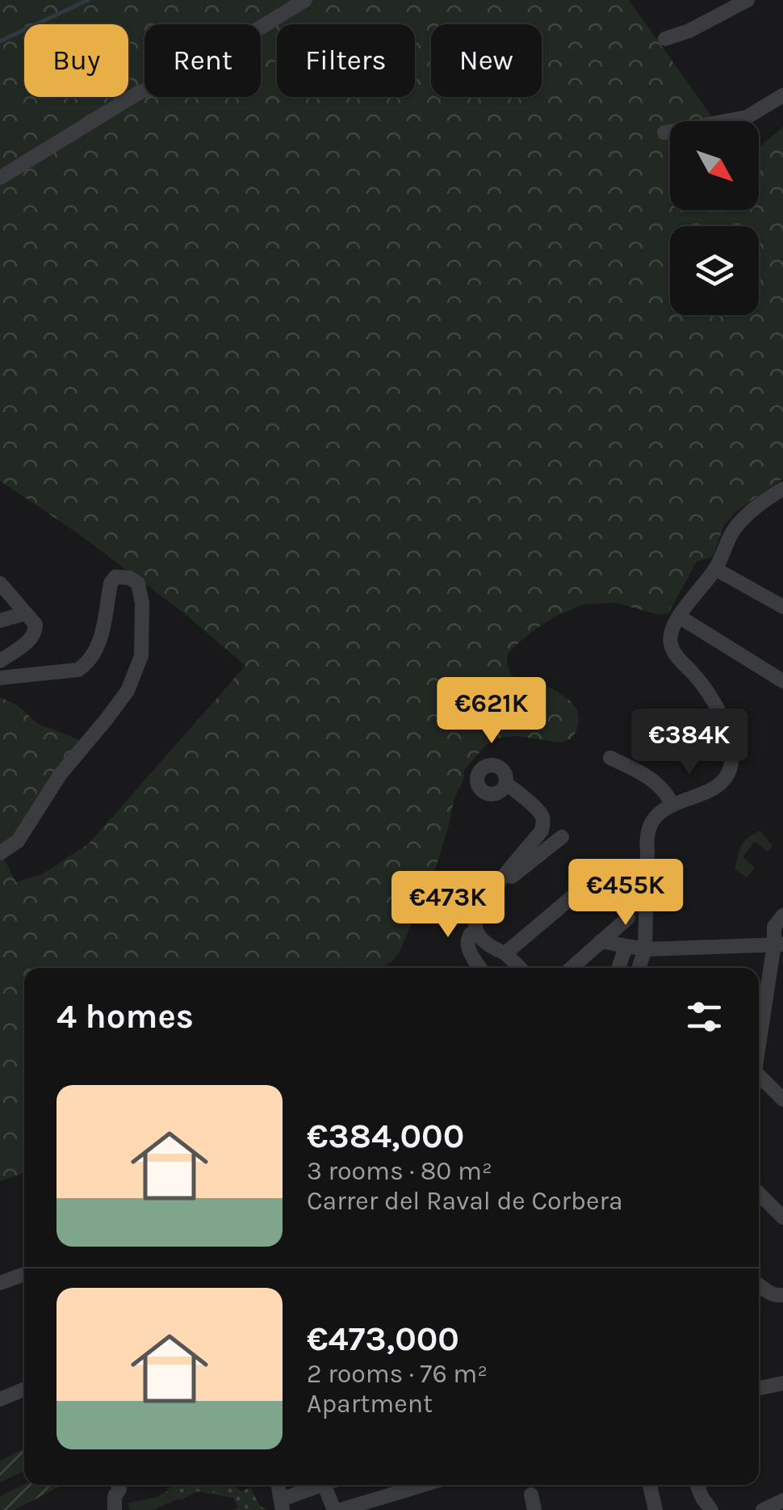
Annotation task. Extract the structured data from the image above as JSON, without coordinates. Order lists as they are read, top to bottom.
{
  "north": "bottom right",
  "page": {
    "chip": [
      "Buy",
      "Rent",
      "Filters",
      "New"
    ],
    "price": [
      "€621K",
      "€384K",
      "€455K",
      "€473K"
    ],
    "heading": "4 homes",
    "list": [
      {
        "name": "€384,000",
        "note": "3 rooms · 80 m² · Carrer del Raval de Corbera"
      },
      {
        "name": "€473,000",
        "note": "2 rooms · 76 m² · Apartment"
      }
    ]
  }
}
